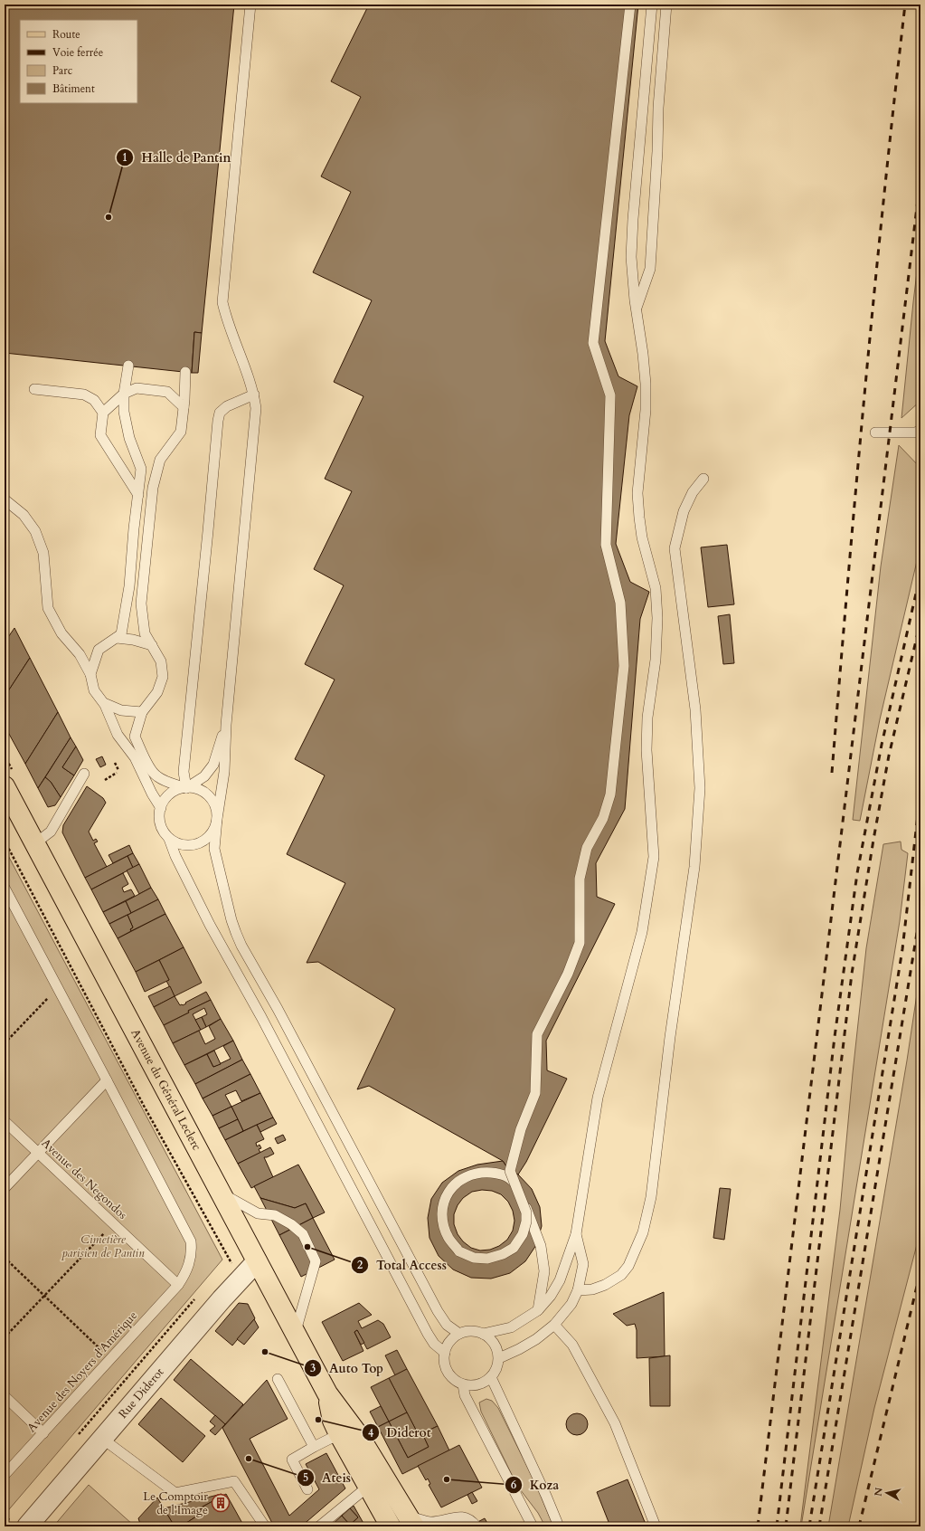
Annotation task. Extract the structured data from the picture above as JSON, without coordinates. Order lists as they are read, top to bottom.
{
  "streets": {
    "main road": ["Avenue du Général Leclerc"],
    "street": ["Rue Diderot"],
    "lane": ["Avenue des Negondos", "Avenue des Noyers d'Amérique"]
  },
  "crossings": [
    ["Avenue du Général Leclerc", "Rue Diderot"],
    ["Avenue des Negondos", "Avenue des Noyers d'Amérique"]
  ],
  "parks": ["Cimetière parisien de Pantin"],
  "places": {
    "other": [
      "Halle de Pantin",
      "Total Access",
      "Auto Top",
      "Diderot",
      "Ateis",
      "Koza"
    ],
    "building": ["Le Comptoir de l'Image"]
  },
  "legend": [
    "Route",
    "Voie ferrée",
    "Parc",
    "Bâtiment"
  ],
  "north": "left"
}
